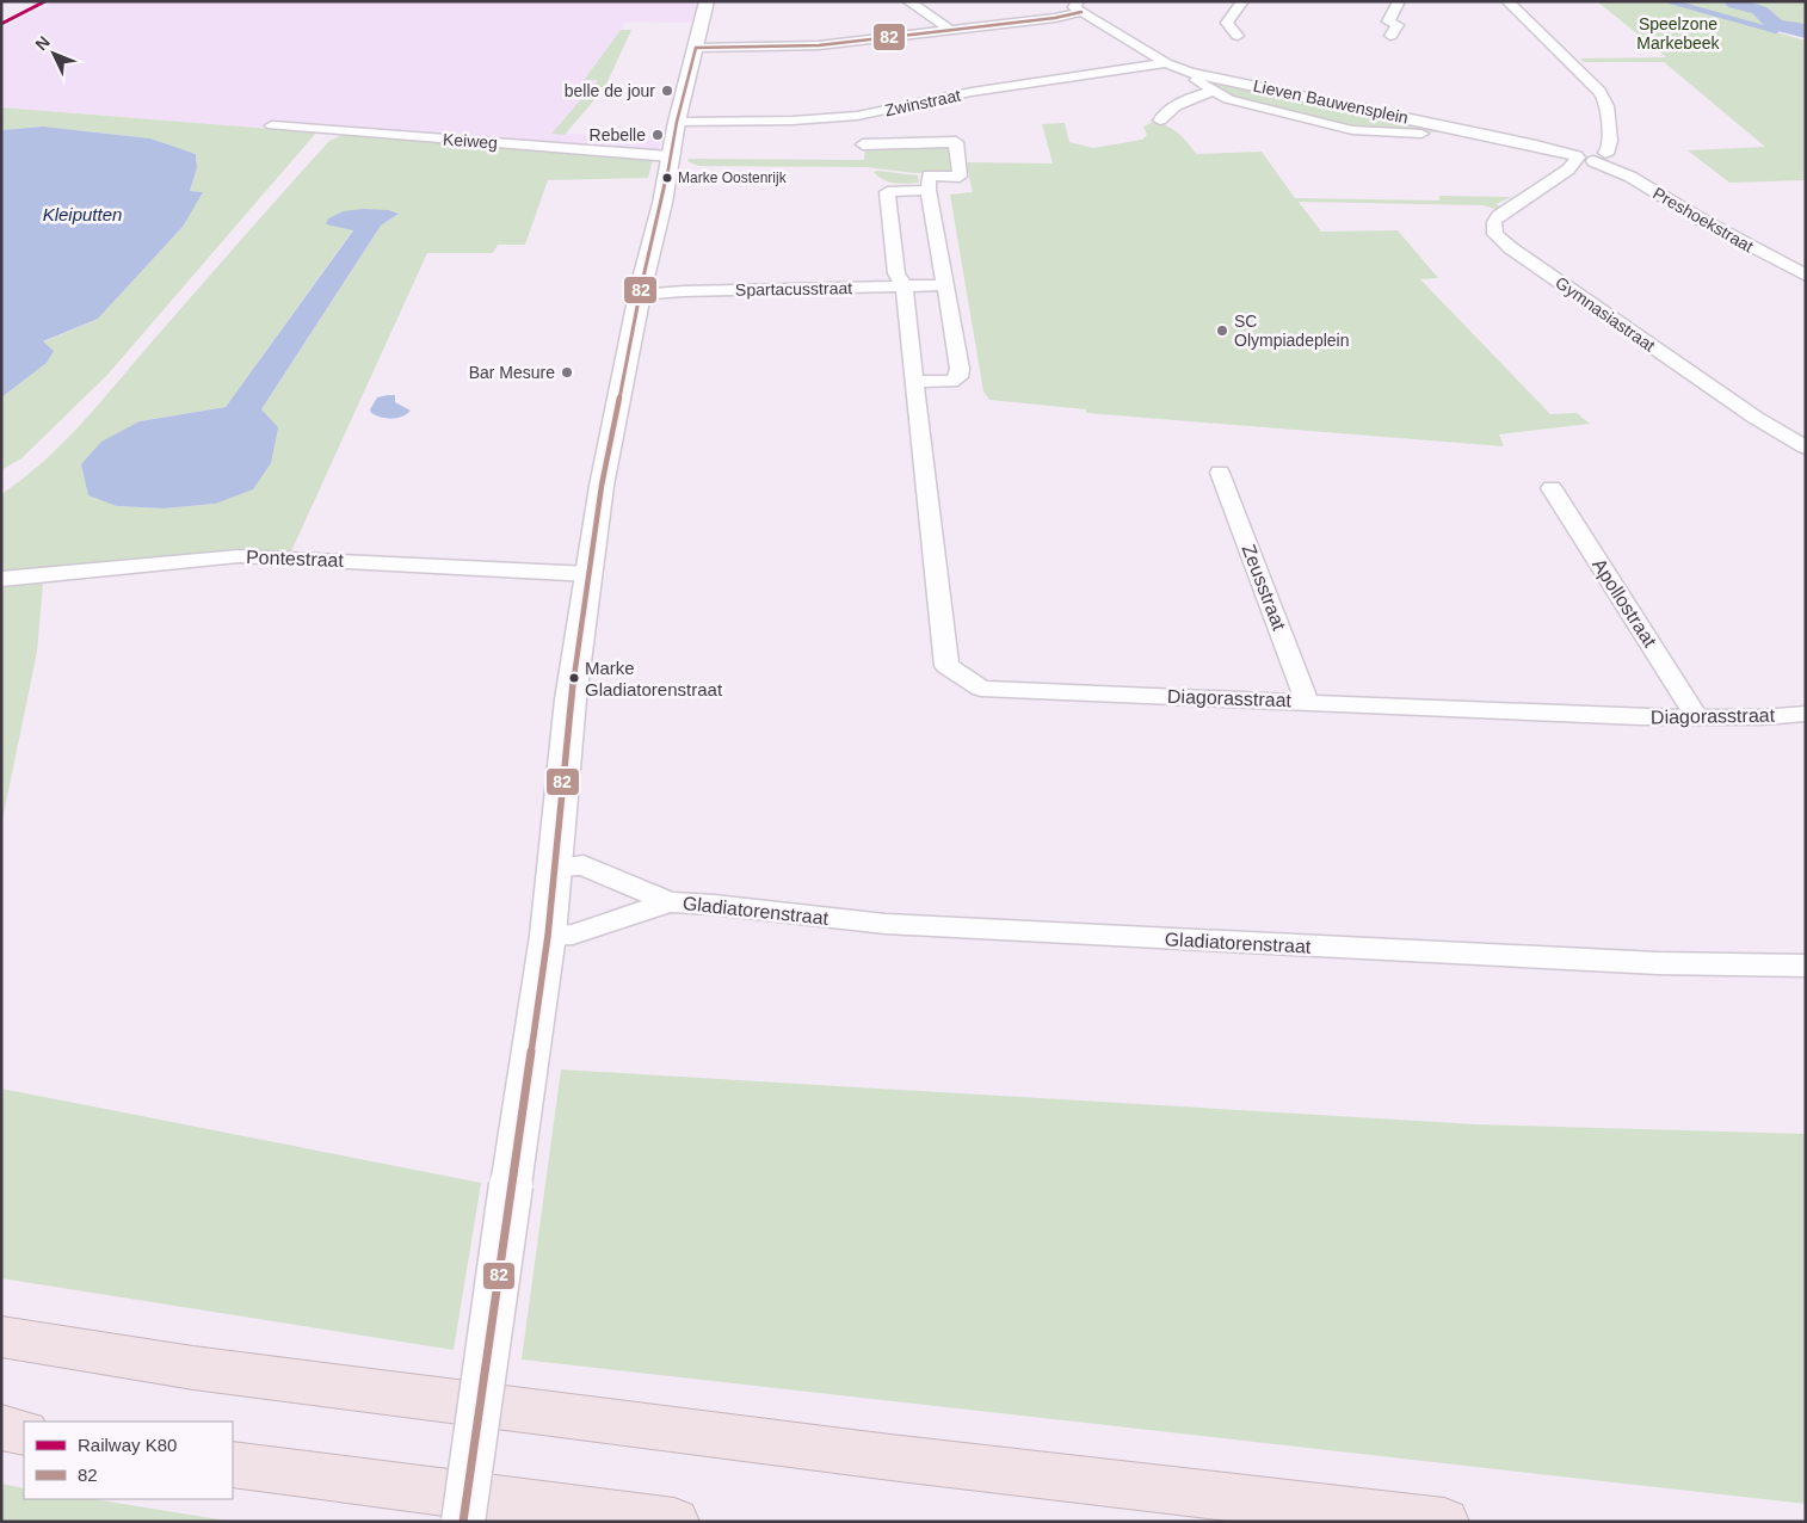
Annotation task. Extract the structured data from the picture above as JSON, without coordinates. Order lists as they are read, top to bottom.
{
  "streets": {
    "street": [
      "Lieven Bauwensplein",
      "Zwinstraat",
      "Keiweg",
      "Preshoekstraat",
      "Spartacusstraat",
      "Gymnasiastraat",
      "Pontestraat",
      "Zeusstraat",
      "Apollostraat",
      "Diagorasstraat",
      "Gladiatorenstraat"
    ]
  },
  "crossings": [
    ["Lieven Bauwensplein", "Zwinstraat"],
    ["Lieven Bauwensplein", "Preshoekstraat"],
    ["Lieven Bauwensplein", "Gymnasiastraat"],
    ["Preshoekstraat", "Gymnasiastraat"],
    ["Zeusstraat", "Diagorasstraat"],
    ["Apollostraat", "Diagorasstraat"]
  ],
  "water": ["Kleiputten"],
  "parks": ["Speelzone Markebeek"],
  "places": [
    "belle de jour",
    "Rebelle",
    "Marke Oostenrijk",
    "SC Olympiadeplein",
    "Bar Mesure",
    "Marke Gladiatorenstraat"
  ],
  "lines": ["rail line K80", "transit line 82"],
  "legend": ["Railway K80", "82"],
  "north": "top left"
}
